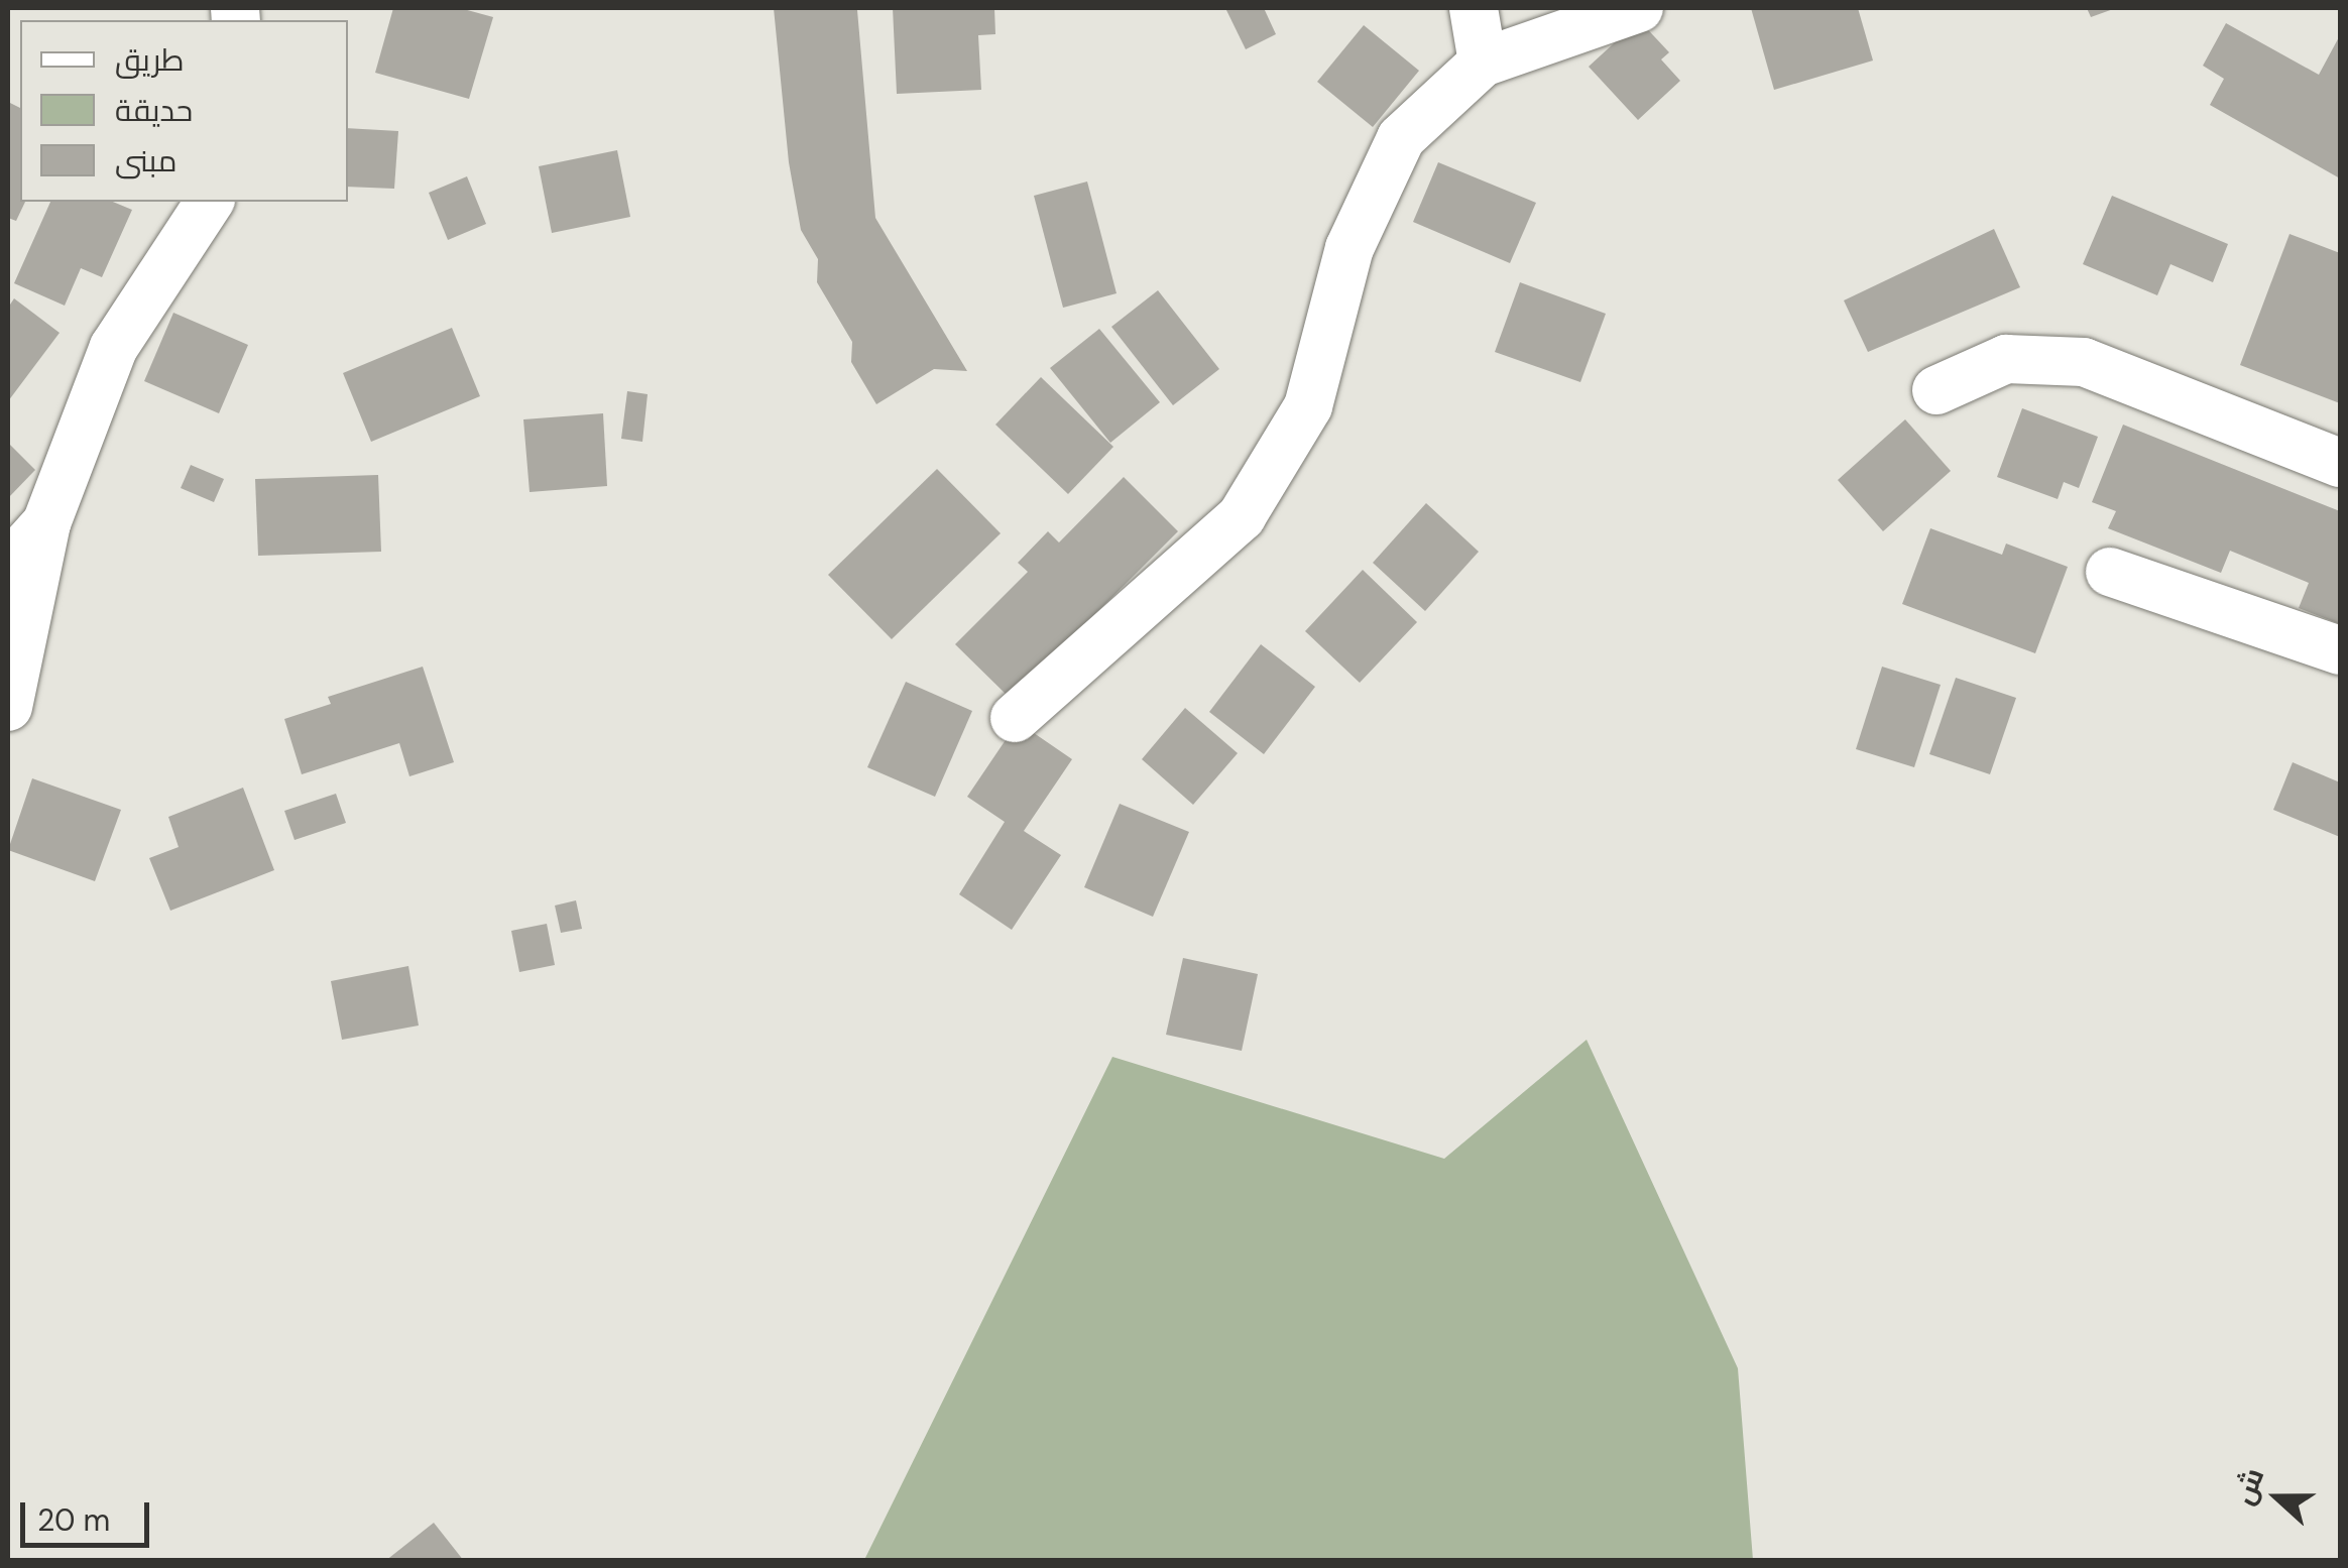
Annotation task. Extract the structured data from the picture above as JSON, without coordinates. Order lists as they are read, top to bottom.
{
  "legend": ["طريق", "حديقة", "مبنى"],
  "scale_bar": "20 m",
  "north": "left"
}
